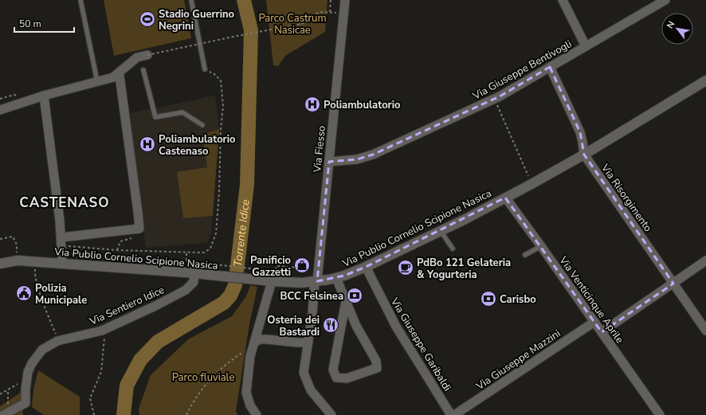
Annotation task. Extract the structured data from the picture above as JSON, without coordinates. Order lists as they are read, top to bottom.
{
  "streets": {
    "street": [
      "Via Giuseppe Bentivogli",
      "Via Fiesso",
      "Via Risorgimento",
      "Via Publio Cornelio Scipione Nasica",
      "Via Venticinque Aprile",
      "Via Sentiero Idice",
      "Via Giuseppe Garibaldi",
      "Via Giuseppe Mazzini"
    ]
  },
  "crossings": [
    ["Via Giuseppe Bentivogli", "Via Fiesso"],
    ["Via Giuseppe Bentivogli", "Via Risorgimento"],
    ["Via Fiesso", "Via Publio Cornelio Scipione Nasica"],
    ["Via Risorgimento", "Via Publio Cornelio Scipione Nasica"],
    ["Via Publio Cornelio Scipione Nasica", "Via Venticinque Aprile"],
    ["Via Publio Cornelio Scipione Nasica", "Via Sentiero Idice"],
    ["Via Publio Cornelio Scipione Nasica", "Via Giuseppe Garibaldi"],
    ["Via Venticinque Aprile", "Via Giuseppe Mazzini"]
  ],
  "districts": ["CASTENASO"],
  "water": ["Torrente Idice"],
  "parks": ["Parco Castrum Nasicae", "Parco fluviale"],
  "places": {
    "sports": ["Stadio Guerrino Negrini"],
    "hospital": ["Poliambulatorio", "Poliambulatorio Castenaso"],
    "shop": ["Panificio Gazzetti"],
    "cafe": ["PdBo 121 Gelateria & Yogurteria"],
    "public building": ["Polizia Municipale"],
    "bank": ["BCC Felsinea", "Carisbo"],
    "restaurant": ["Osteria dei Bastardi"]
  },
  "scale_bar": "50 m",
  "north": "top left"
}
